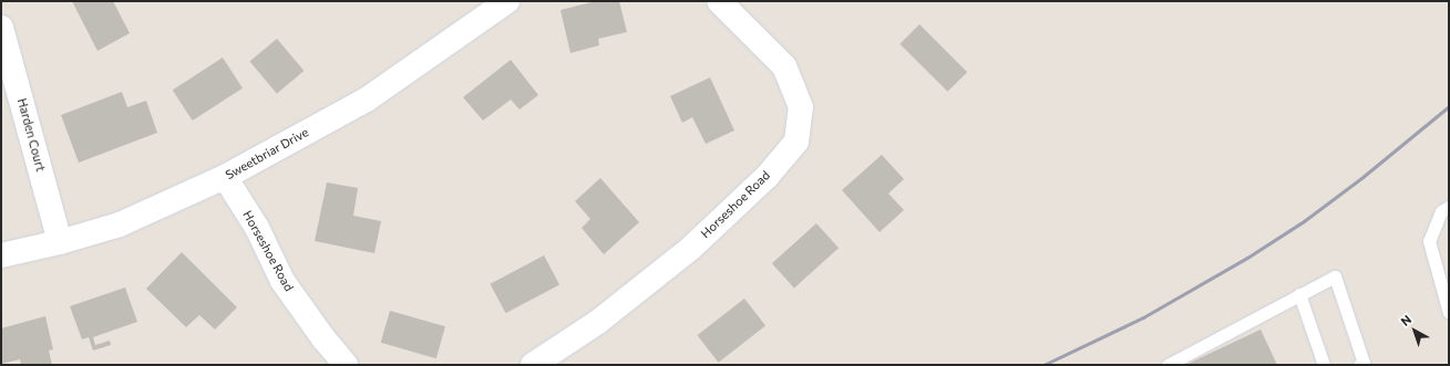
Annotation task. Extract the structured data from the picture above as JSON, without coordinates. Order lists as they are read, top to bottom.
{
  "streets": {
    "street": ["Harden Court", "Sweetbriar Drive", "Horseshoe Road"]
  },
  "crossings": [
    ["Harden Court", "Sweetbriar Drive"],
    ["Sweetbriar Drive", "Horseshoe Road"]
  ],
  "north": "top left"
}
